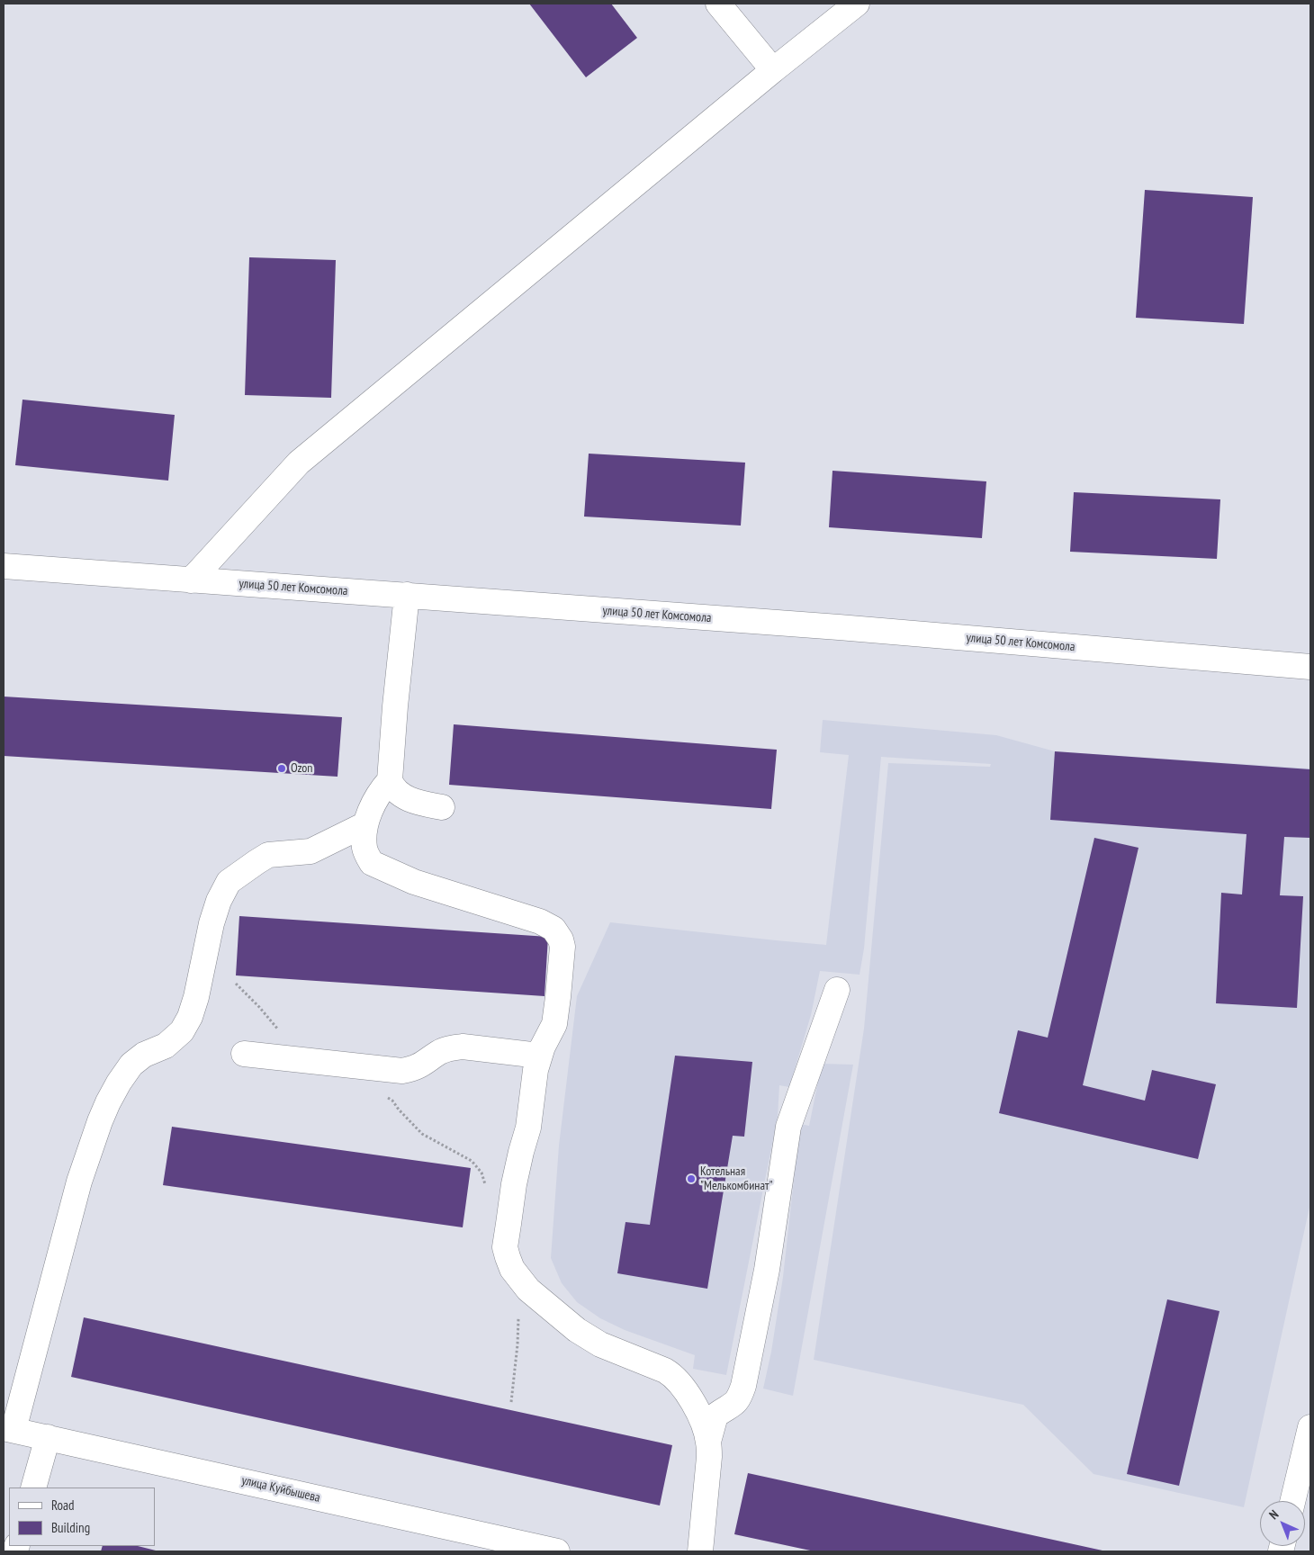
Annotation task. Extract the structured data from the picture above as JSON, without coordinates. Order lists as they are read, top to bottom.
{
  "streets": {
    "street": ["улица 50 лет Комсомола", "улица Куйбышева"]
  },
  "places": ["Ozon", "Котельная \"Мелькомбинат\""],
  "legend": ["Road", "Building"],
  "north": "top left"
}
